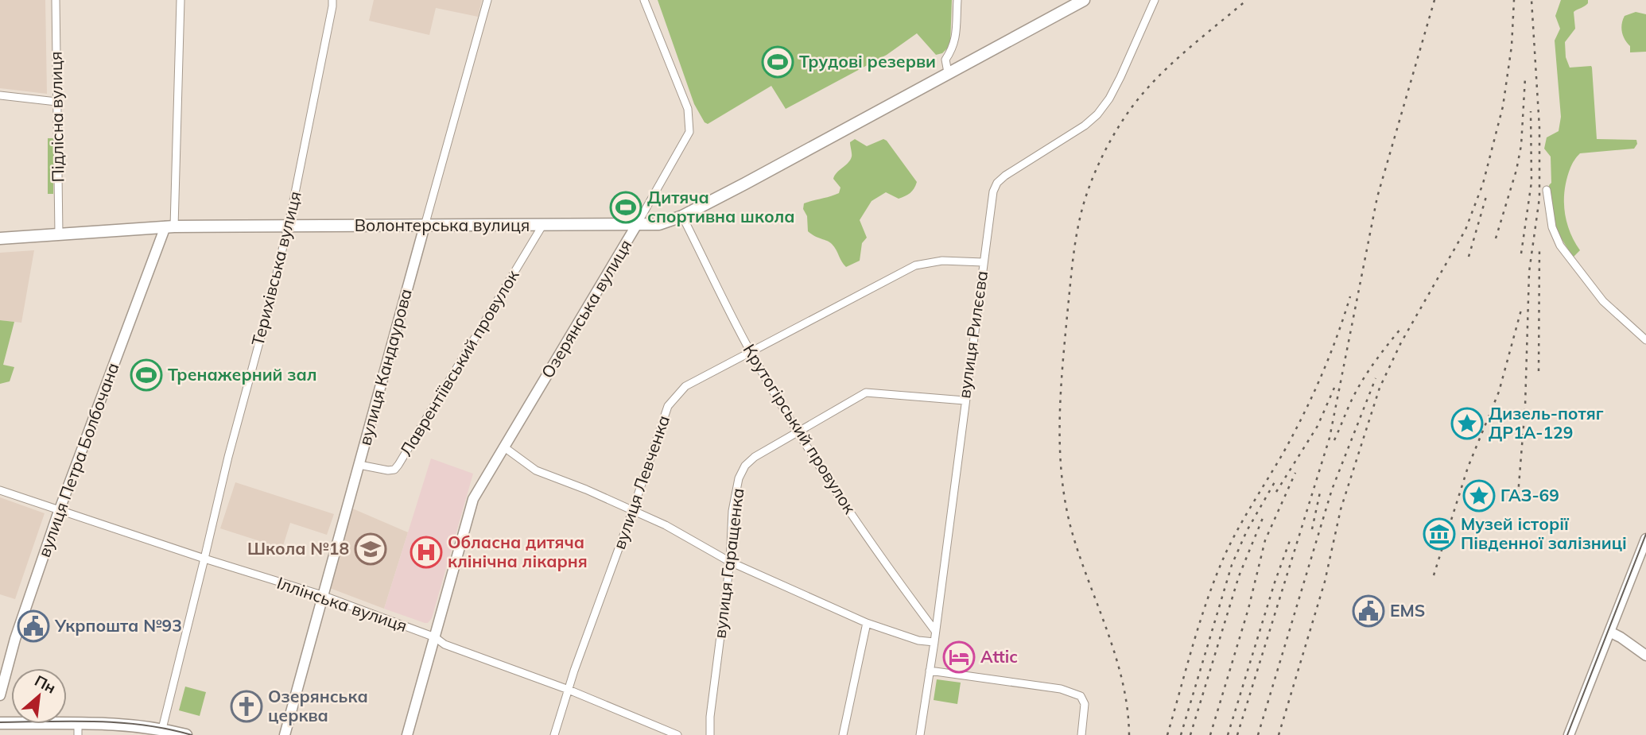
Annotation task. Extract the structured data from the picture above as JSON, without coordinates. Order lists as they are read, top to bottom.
{
  "streets": {
    "main road": ["Волонтерська вулиця", "Озерянська вулиця"],
    "street": [
      "Підлісна вулиця",
      "Терихівська вулиця",
      "вулиця Рилєєва",
      "Лаврентіївський провулок",
      "вулиця Кандаурова",
      "Крутогірський провулок",
      "вулиця Петра Болбочана",
      "вулиця Левченка",
      "вулиця Гаращенка",
      "Іллінська вулиця"
    ]
  },
  "crossings": [
    ["Підлісна вулиця", "Волонтерська вулиця"],
    ["Волонтерська вулиця", "Терихівська вулиця"],
    ["Волонтерська вулиця", "Озерянська вулиця"],
    ["Волонтерська вулиця", "Лаврентіївський провулок"],
    ["Волонтерська вулиця", "вулиця Кандаурова"],
    ["Волонтерська вулиця", "вулиця Петра Болбочана"],
    ["Терихівська вулиця", "Іллінська вулиця"],
    ["Озерянська вулиця", "Крутогірський провулок"],
    ["Озерянська вулиця", "Іллінська вулиця"],
    ["вулиця Рилєєва", "Крутогірський провулок"],
    ["вулиця Рилєєва", "вулиця Левченка"],
    ["вулиця Рилєєва", "вулиця Гаращенка"],
    ["Лаврентіївський провулок", "вулиця Кандаурова"],
    ["вулиця Кандаурова", "Іллінська вулиця"],
    ["Крутогірський провулок", "вулиця Левченка"],
    ["Крутогірський провулок", "вулиця Гаращенка"],
    ["вулиця Петра Болбочана", "Іллінська вулиця"],
    ["вулиця Левченка", "Іллінська вулиця"]
  ],
  "places": {
    "sports": ["Трудові резерви", "Дитяча спортивна школа", "Тренажерний зал"],
    "place": ["Дизель-потяг ДР1А-129", "ГАЗ-69"],
    "museum": ["Музей історії Південної залізниці"],
    "school or university": ["Школа №18"],
    "hospital": ["Обласна дитяча клінічна лікарня"],
    "public building": ["EMS", "Укрпошта №93"],
    "hotel": ["Attic"],
    "church": ["Озерянська церква"]
  },
  "north": "top right"
}
